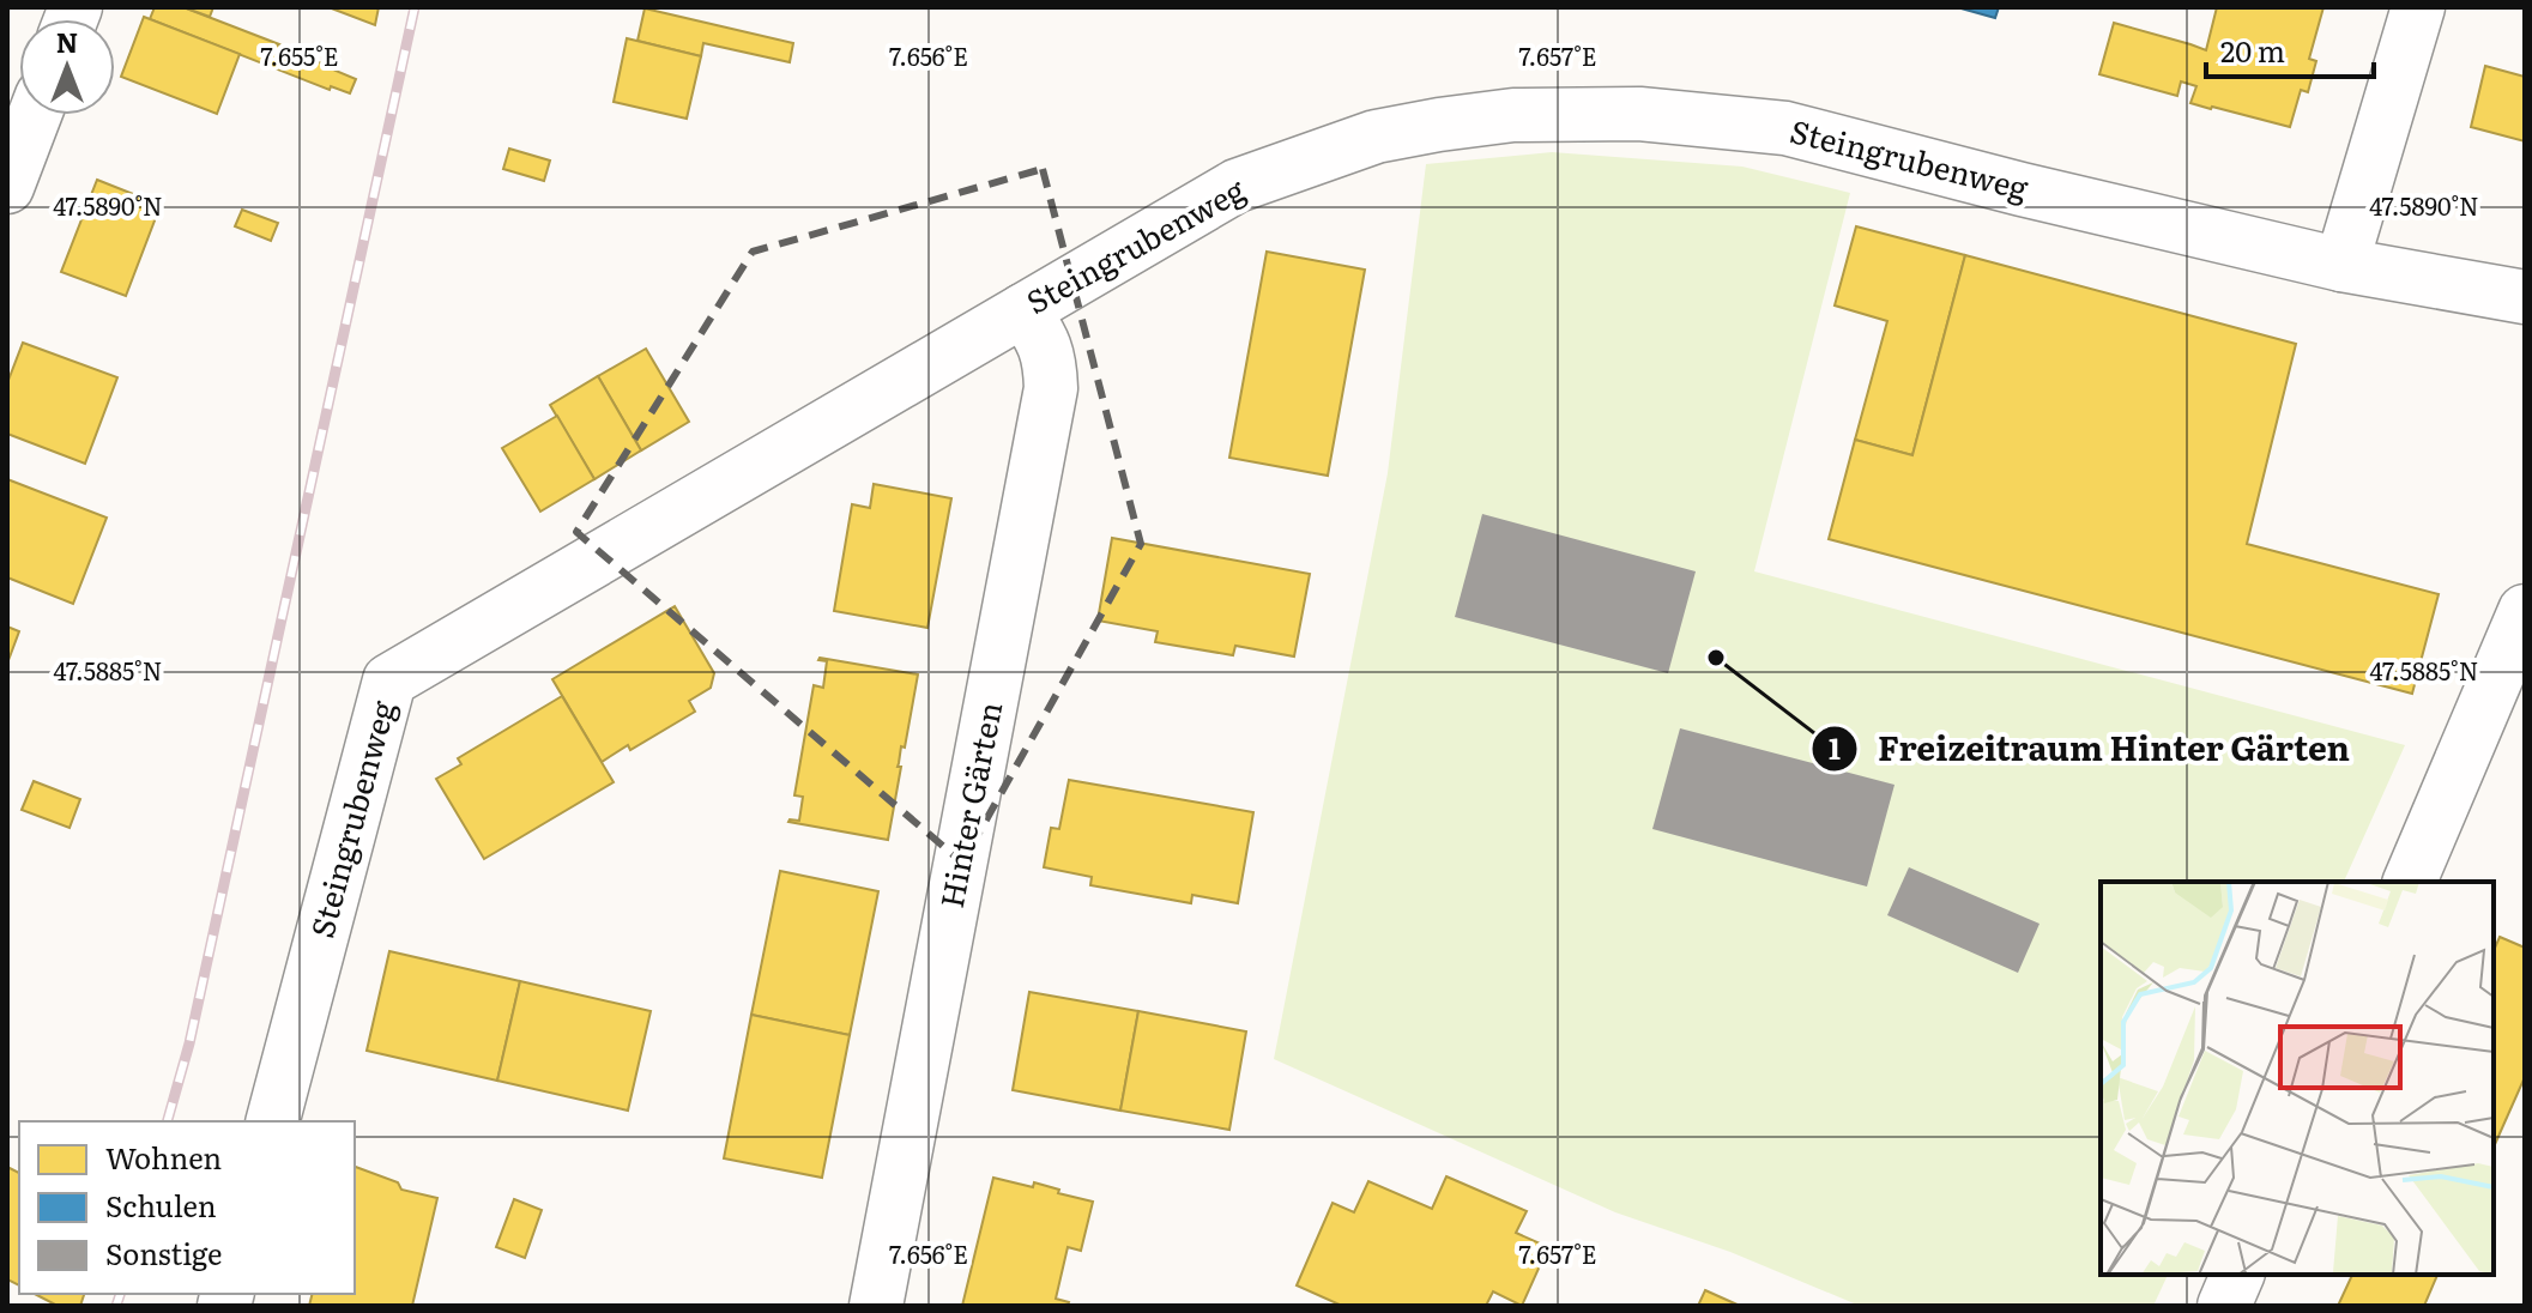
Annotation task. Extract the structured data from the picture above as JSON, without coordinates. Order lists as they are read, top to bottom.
{
  "streets": {
    "street": ["Steingrubenweg", "Hinter Gärten"]
  },
  "crossings": [
    ["Steingrubenweg", "Hinter Gärten"]
  ],
  "places": ["Freizeitraum Hinter Gärten"],
  "legend": ["Wohnen", "Schulen", "Sonstige"],
  "scale_bar": "20 m",
  "north": "top",
  "coordinates": [
    "7.655°E",
    "7.656°E",
    "7.657°E",
    "47.5890°N",
    "47.5885°N"
  ]
}
